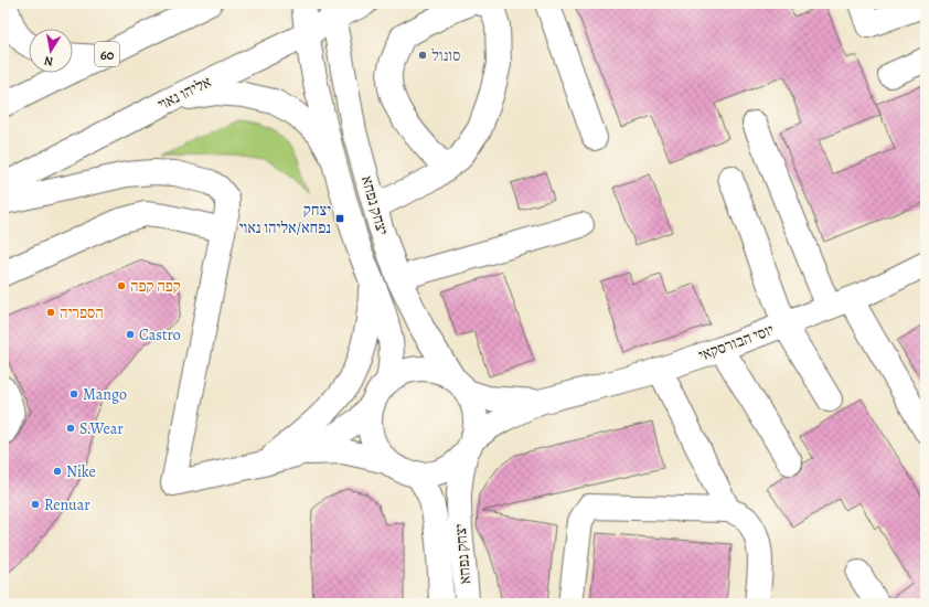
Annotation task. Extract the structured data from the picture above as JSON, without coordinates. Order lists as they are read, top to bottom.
{
  "streets": {
    "main road": [
      "60",
      "אליהו נאוי",
      "יצחק נפחא",
      "יוסי הבורסקאי"
    ]
  },
  "crossings": [
    ["אליהו נאוי", "יצחק נפחא"],
    ["יצחק נפחא", "יוסי הבורסקאי"]
  ],
  "places": {
    "other": [
      "סונול",
      "קפה קפה",
      "הספריה",
      "Castro",
      "Mango",
      "S.Wear",
      "Nike",
      "Renuar"
    ],
    "transit": ["יצחק נפחא/אליהו נאוי"]
  },
  "north": "bottom"
}
